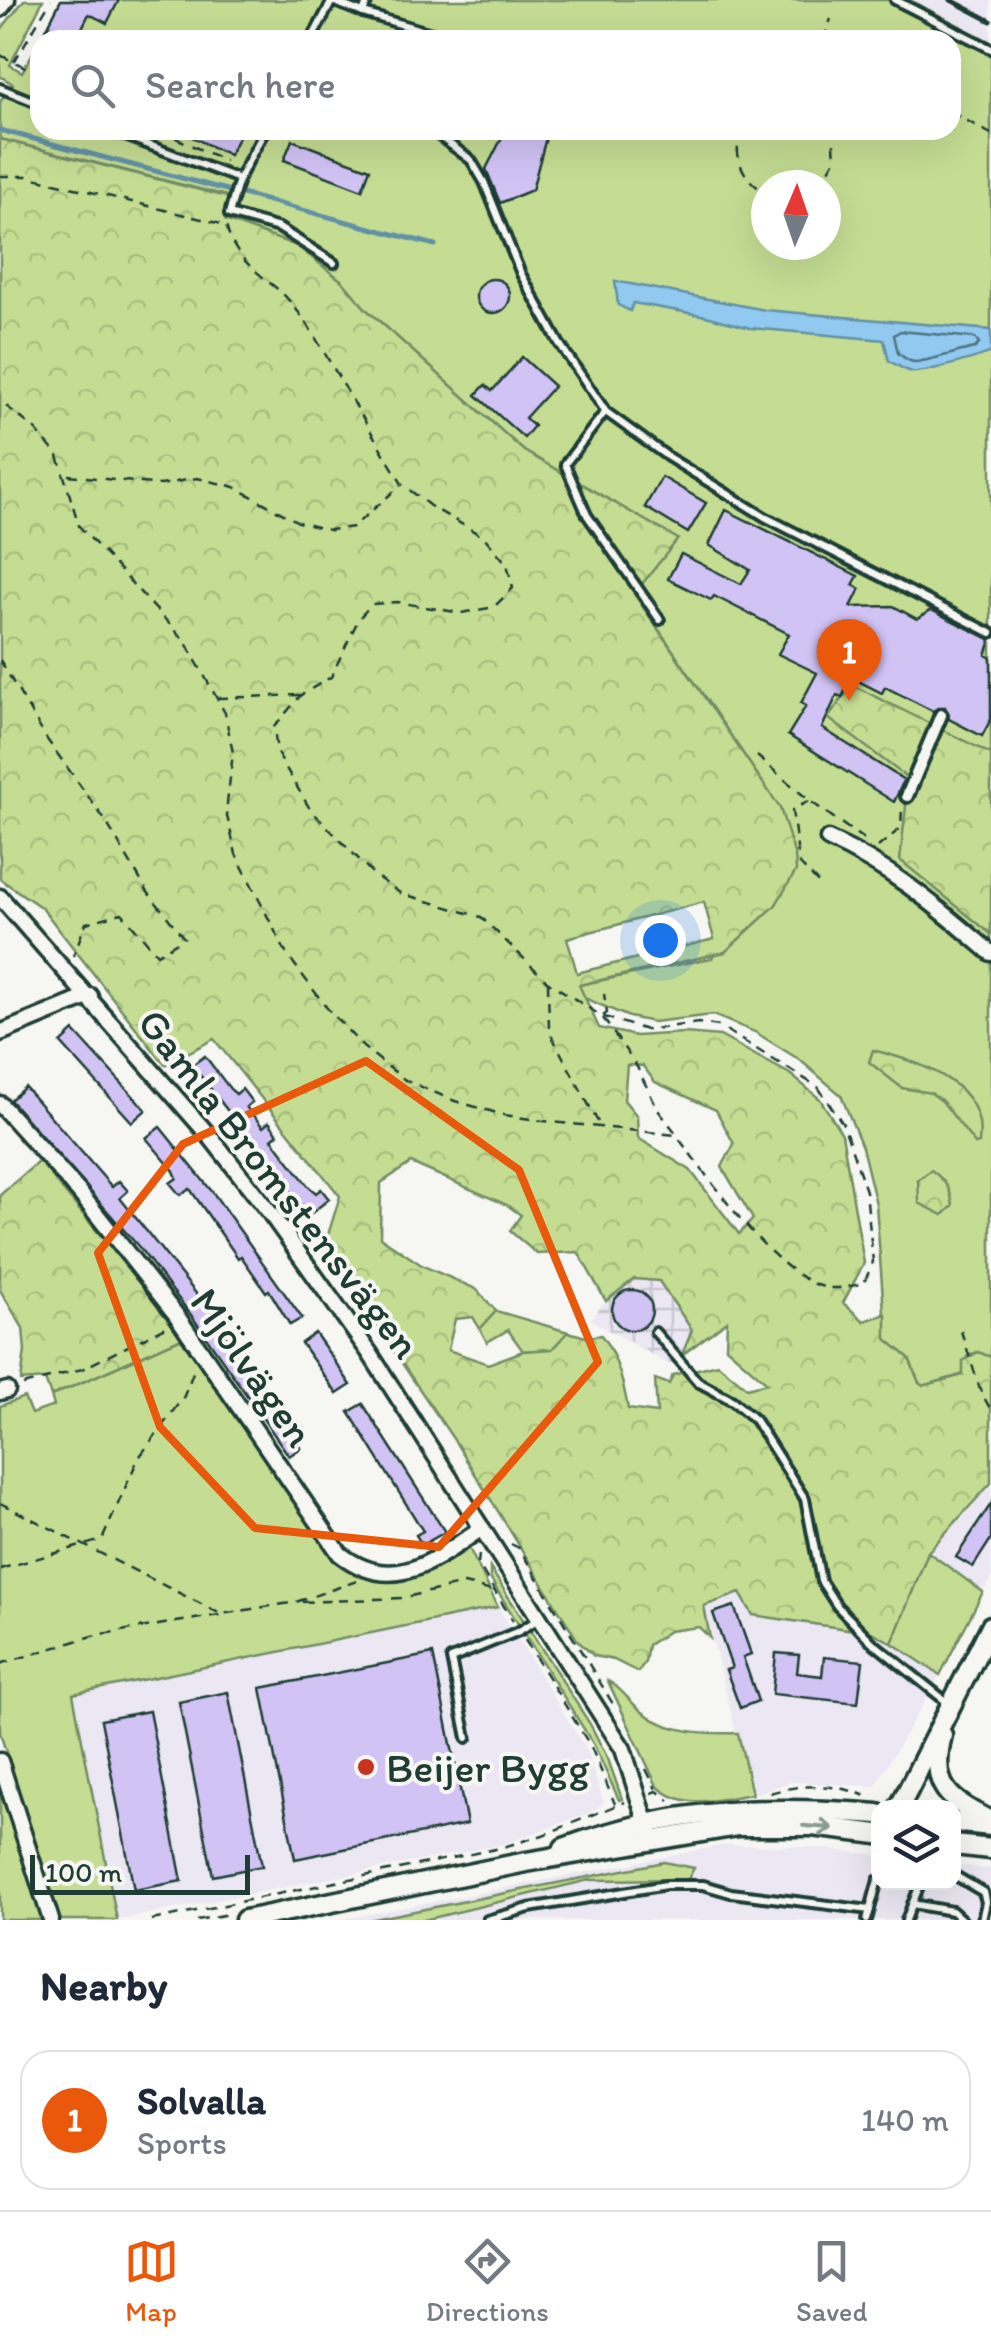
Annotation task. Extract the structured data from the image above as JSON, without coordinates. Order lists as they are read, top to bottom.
{
  "streets": {
    "street": ["Gamla Bromstensvägen", "Mjölvägen"]
  },
  "places": ["Beijer Bygg"],
  "scale_bar": "100 m",
  "north": "top",
  "page": {
    "search": "Search here",
    "pins": "1",
    "scale": "100 m",
    "heading": "Nearby",
    "list": [
      {
        "mark": "1",
        "name": "Solvalla",
        "note": "Sports",
        "value": "140 m"
      }
    ],
    "nav": ["Map", "Directions", "Saved"]
  }
}
